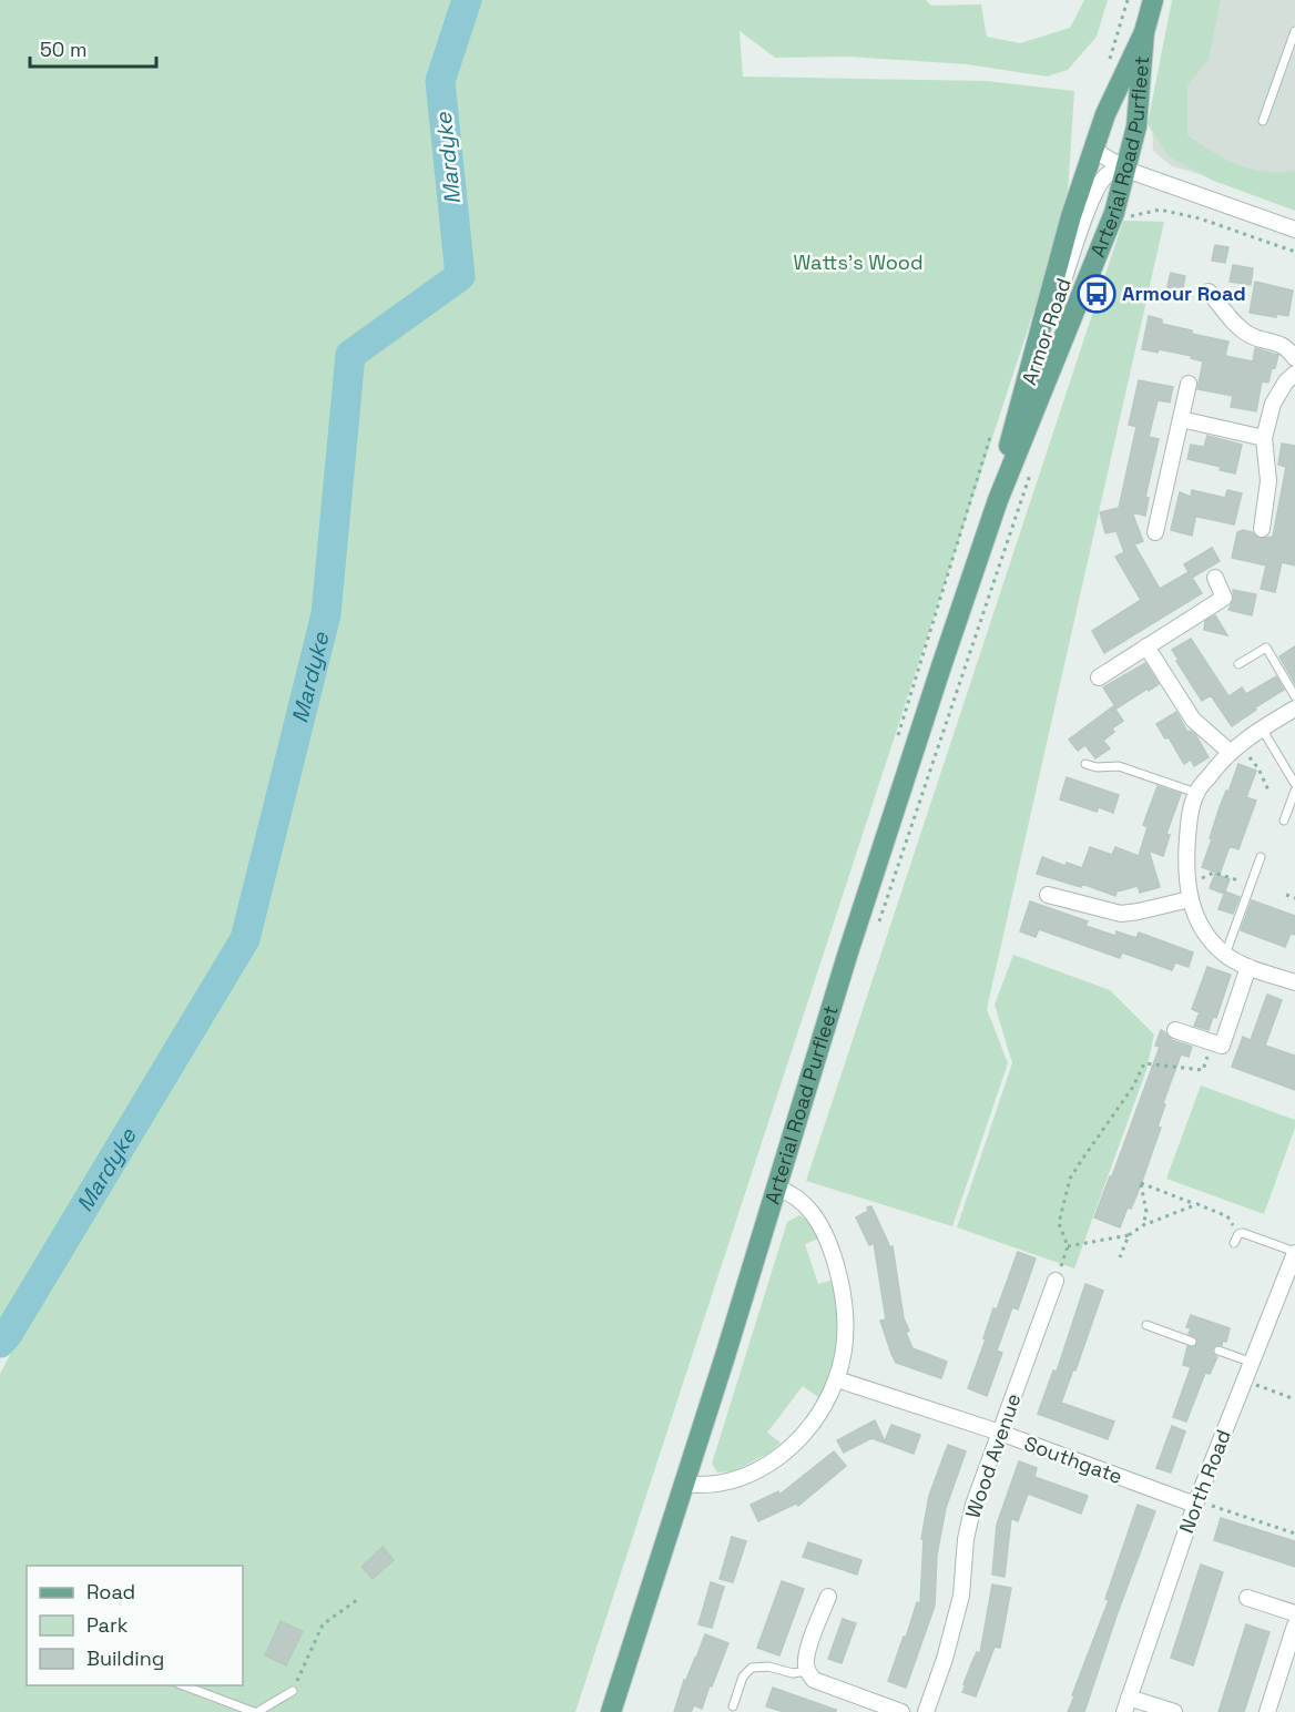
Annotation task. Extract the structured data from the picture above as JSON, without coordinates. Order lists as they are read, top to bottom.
{
  "streets": {
    "main road": ["Arterial Road Purfleet"],
    "street": [
      "Armor Road",
      "Wood Avenue",
      "Southgate",
      "North Road"
    ]
  },
  "crossings": [
    ["Arterial Road Purfleet", "Armor Road"],
    ["Wood Avenue", "Southgate"],
    ["Southgate", "North Road"]
  ],
  "water": ["Mardyke"],
  "parks": ["Watts's Wood"],
  "places": {
    "bus stop": ["Armour Road"]
  },
  "legend": ["Road", "Park", "Building"],
  "scale_bar": "50 m"
}
